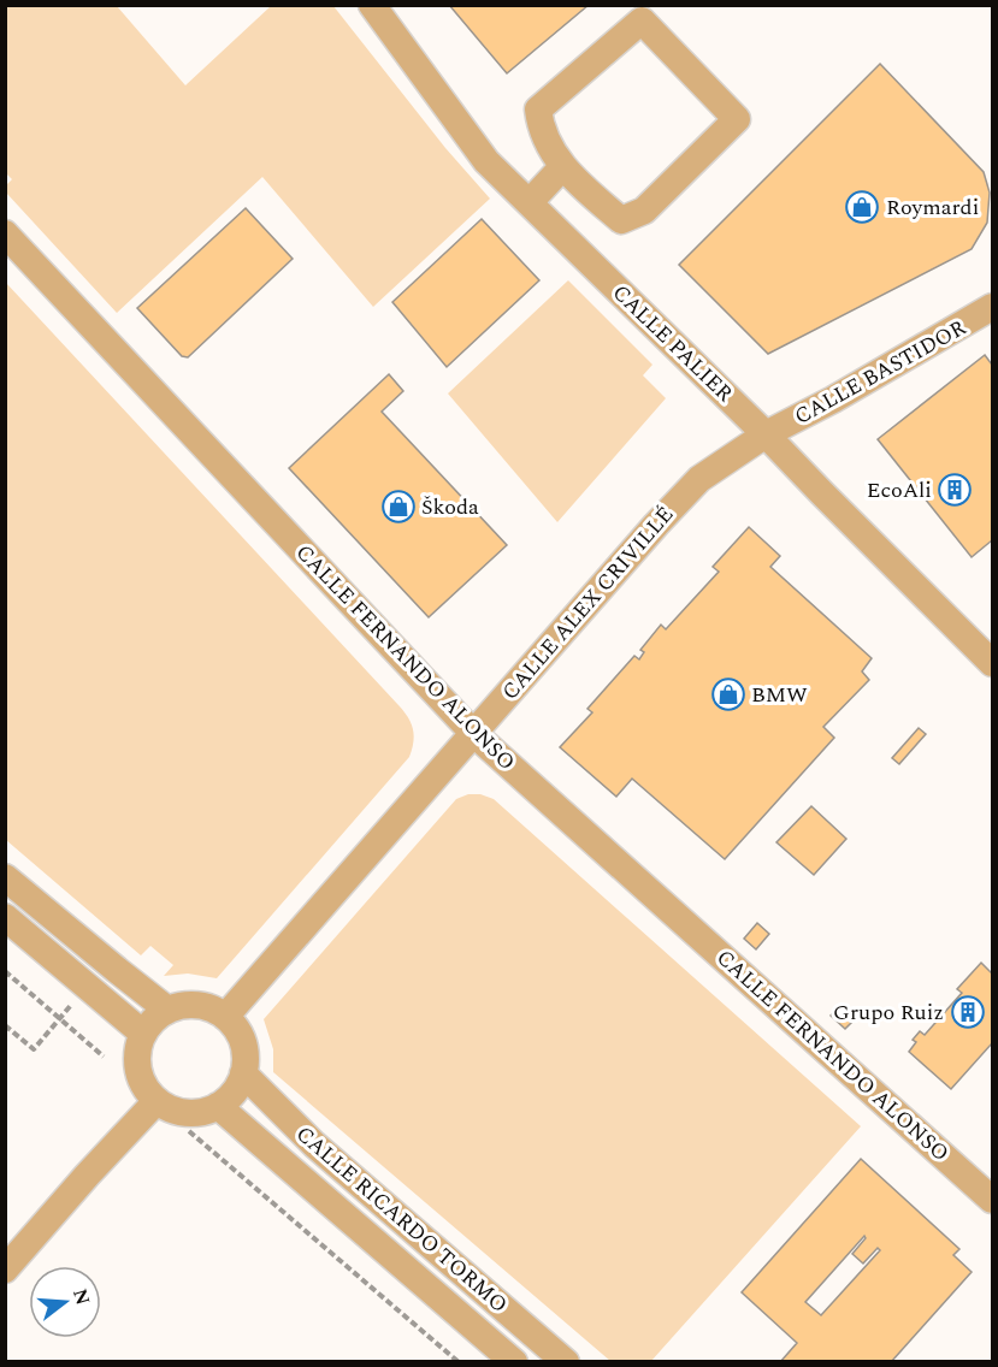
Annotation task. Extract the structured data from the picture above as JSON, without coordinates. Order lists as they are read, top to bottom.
{
  "streets": {
    "street": [
      "CALLE PALIER",
      "CALLE BASTIDOR",
      "CALLE ALEX CRIVILLÉ",
      "CALLE FERNANDO ALONSO",
      "CALLE RICARDO TORMO"
    ]
  },
  "crossings": [
    ["CALLE PALIER", "CALLE BASTIDOR"],
    ["CALLE PALIER", "CALLE ALEX CRIVILLÉ"],
    ["CALLE BASTIDOR", "CALLE ALEX CRIVILLÉ"],
    ["CALLE ALEX CRIVILLÉ", "CALLE FERNANDO ALONSO"],
    ["CALLE ALEX CRIVILLÉ", "CALLE RICARDO TORMO"]
  ],
  "places": {
    "shop": ["Roymardi", "Škoda", "BMW"],
    "building": ["EcoAli", "Grupo Ruiz"]
  },
  "north": "right"
}
